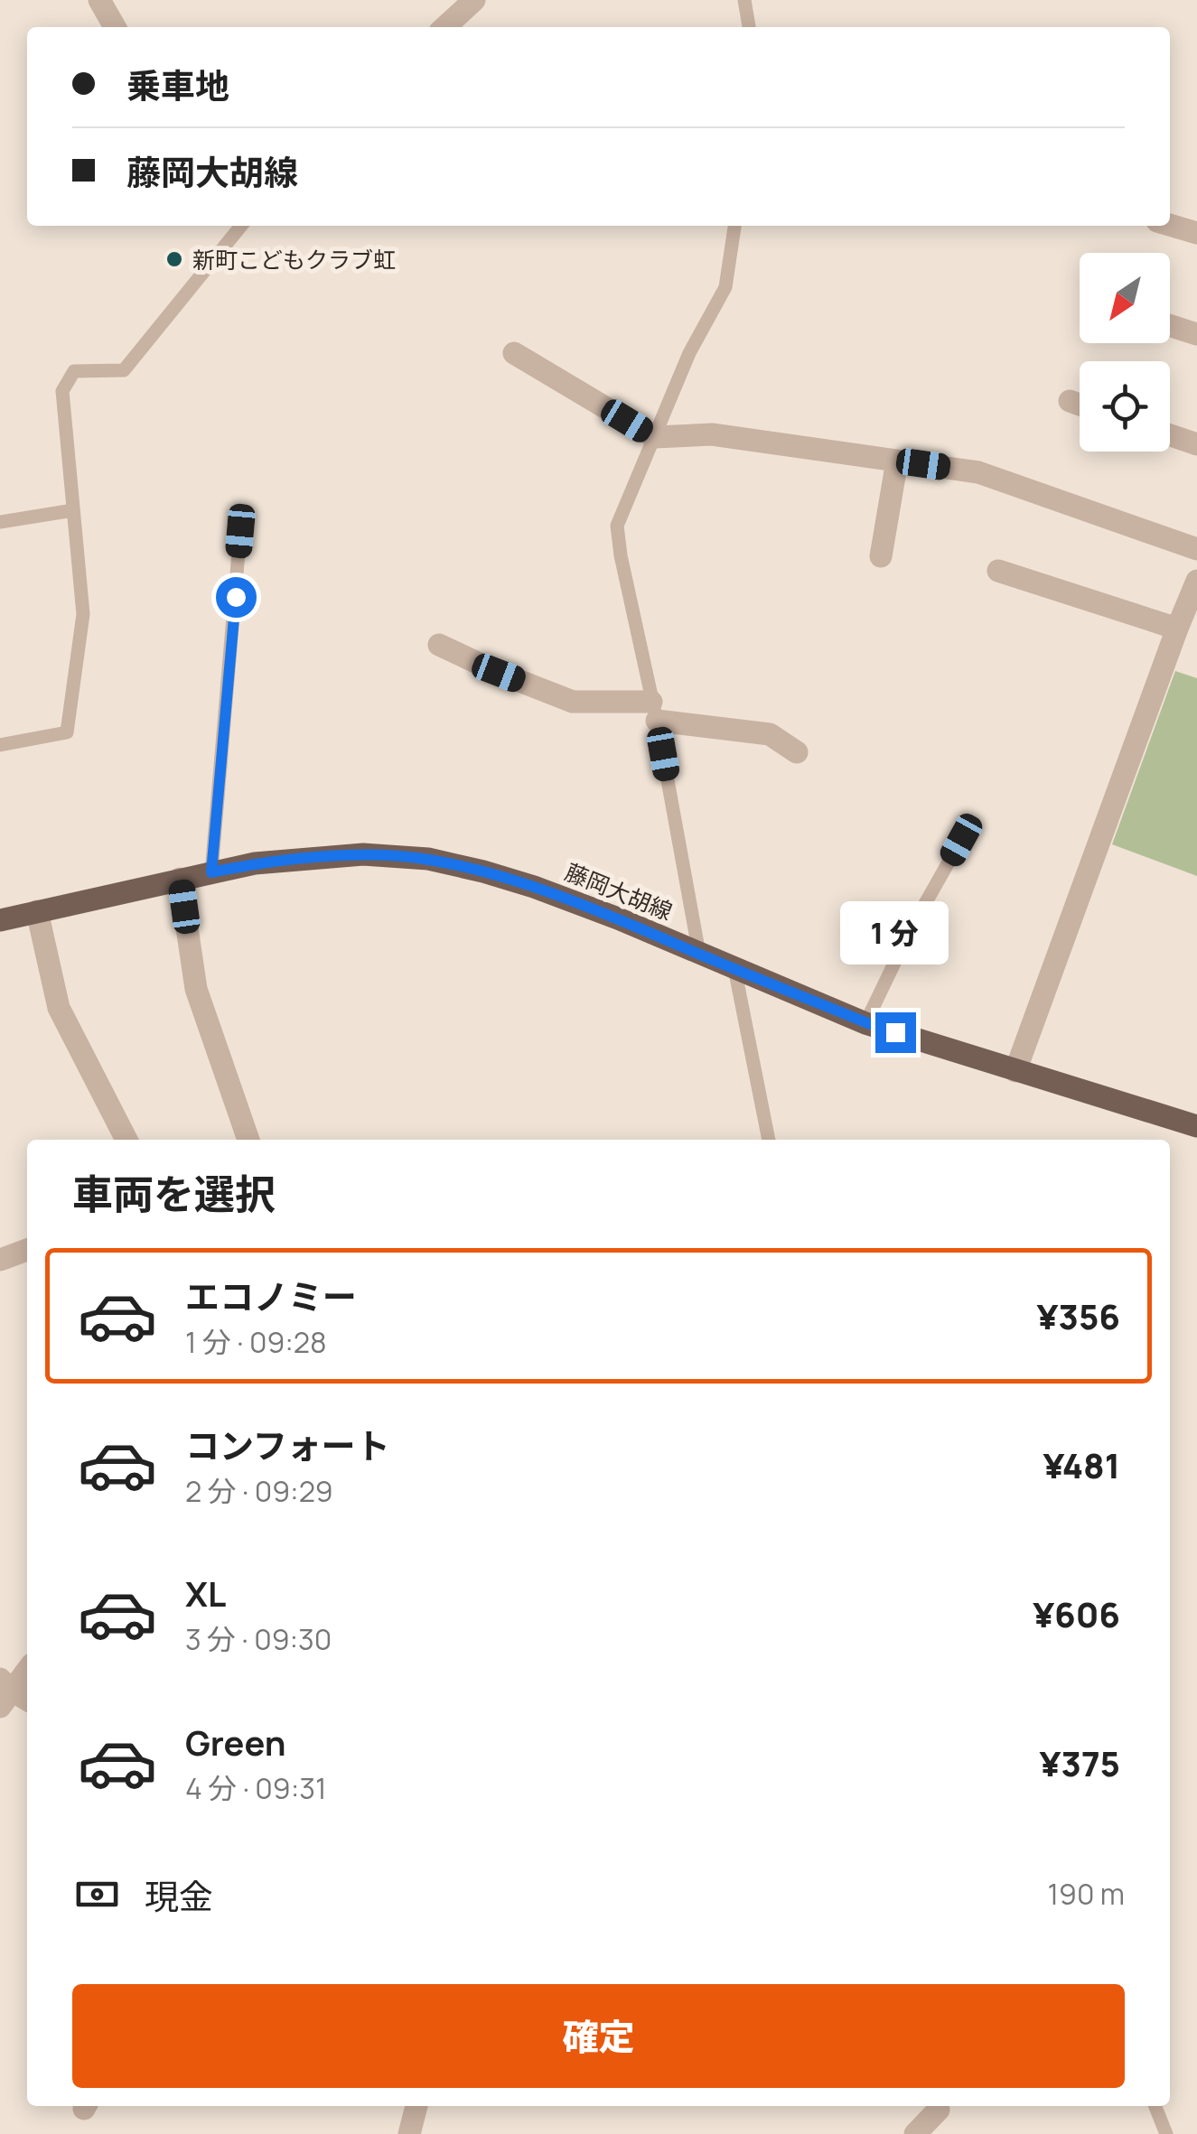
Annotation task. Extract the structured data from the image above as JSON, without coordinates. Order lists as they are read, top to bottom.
{
  "streets": {
    "main road": ["藤岡大胡線"]
  },
  "places": ["新町こどもクラブ虹"],
  "north": "bottom left",
  "page": {
    "banner": ["乗車地", "藤岡大胡線"],
    "bubble": "1 分",
    "heading": "車両を選択",
    "list": [
      {
        "name": "エコノミー",
        "note": "1 分 · 09:28",
        "value": "¥356"
      },
      {
        "name": "コンフォート",
        "note": "2 分 · 09:29",
        "value": "¥481"
      },
      {
        "name": "XL",
        "note": "3 分 · 09:30",
        "value": "¥606"
      },
      {
        "name": "Green",
        "note": "4 分 · 09:31",
        "value": "¥375"
      }
    ],
    "pay": ["現金", "190 m"],
    "buttons": "確定"
  }
}
